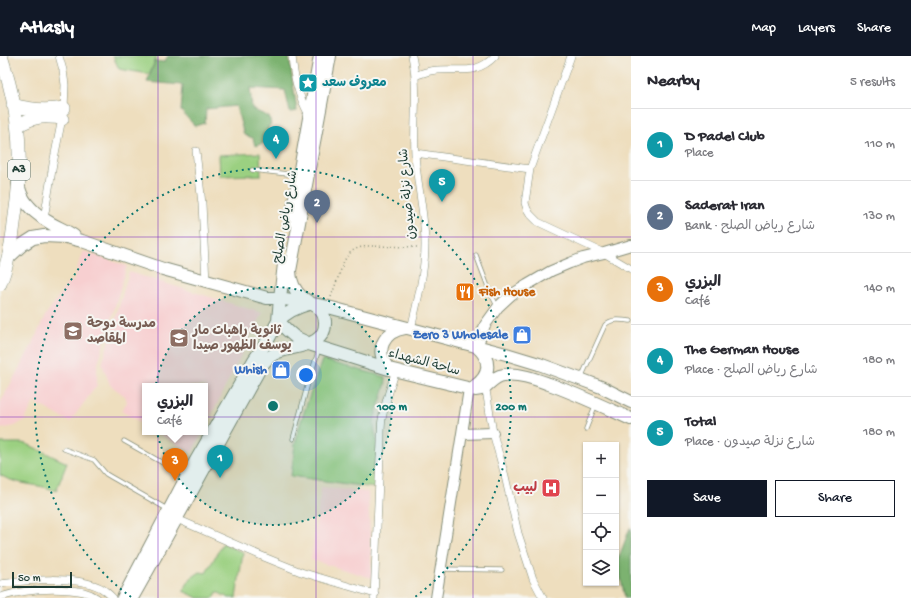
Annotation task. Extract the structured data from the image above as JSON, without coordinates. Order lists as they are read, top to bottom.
{
  "streets": {
    "highway": ["A3"],
    "main road": ["شارع رياض الصلح", "ساحة الشهداء"],
    "street": ["شارع نزلة صيدون"]
  },
  "crossings": [
    ["شارع رياض الصلح", "ساحة الشهداء"]
  ],
  "places": {
    "place": ["معروف سعد"],
    "restaurant": ["Fish House"],
    "school or university": ["مدرسة دوحة المقاصد", "ثانوية راهبات مار يوسف الظهور صيدا"],
    "shop": ["Zero 3 Wholesale", "Whish"],
    "hospital": ["لبيب"]
  },
  "scale_bar": "50 m",
  "page": {
    "header": "Atlasly",
    "nav": ["Map", "Layers", "Share"],
    "heading": ["Nearby", "5 results"],
    "list": [
      {
        "mark": "1",
        "name": "D Padel Club",
        "note": "Place",
        "value": "110 m"
      },
      {
        "mark": "2",
        "name": "Saderat Iran",
        "note": "Bank · شارع رياض الصلح",
        "value": "130 m"
      },
      {
        "mark": "3",
        "name": "البزري",
        "note": "Café",
        "value": "140 m"
      },
      {
        "mark": "4",
        "name": "The German House",
        "note": "Place · شارع رياض الصلح",
        "value": "180 m"
      },
      {
        "mark": "5",
        "name": "Total",
        "note": "Place · شارع نزلة صيدون",
        "value": "180 m"
      }
    ],
    "pins": [
      "4",
      "5",
      "2",
      "1",
      "3"
    ],
    "popup": ["البزري", "Café"],
    "map_buttons": ["+", "−"],
    "buttons": ["Save", "Share"],
    "scale": "50 m"
  },
  "rings": ["100 m", "200 m"]
}
